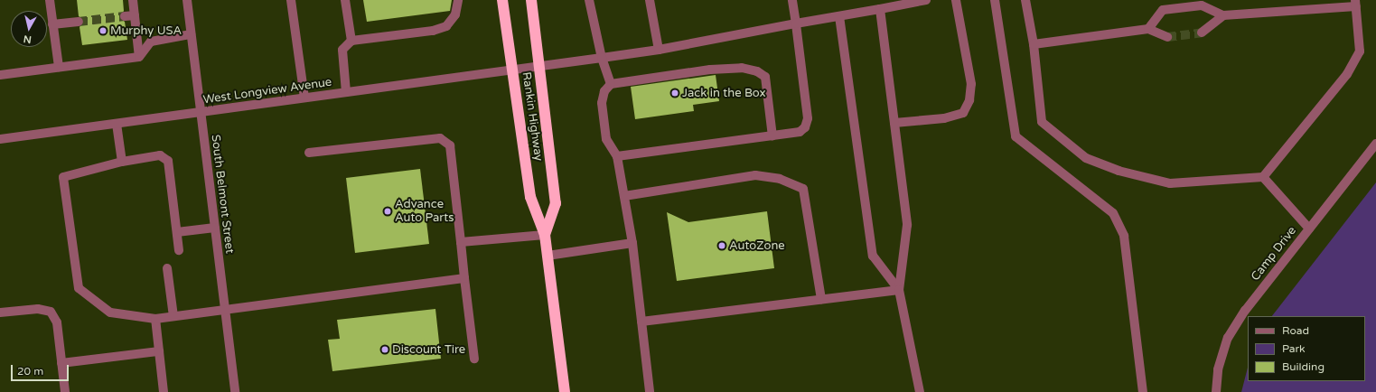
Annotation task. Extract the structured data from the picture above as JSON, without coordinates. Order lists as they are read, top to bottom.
{
  "streets": {
    "highway": ["Rankin Highway"],
    "street": ["West Longview Avenue", "South Belmont Street", "Camp Drive"]
  },
  "crossings": [
    ["West Longview Avenue", "Rankin Highway"],
    ["West Longview Avenue", "South Belmont Street"]
  ],
  "places": [
    "Murphy USA",
    "Jack in the Box",
    "Advance Auto Parts",
    "AutoZone",
    "Discount Tire"
  ],
  "legend": ["Road", "Park", "Building"],
  "scale_bar": "20 m",
  "north": "bottom"
}
